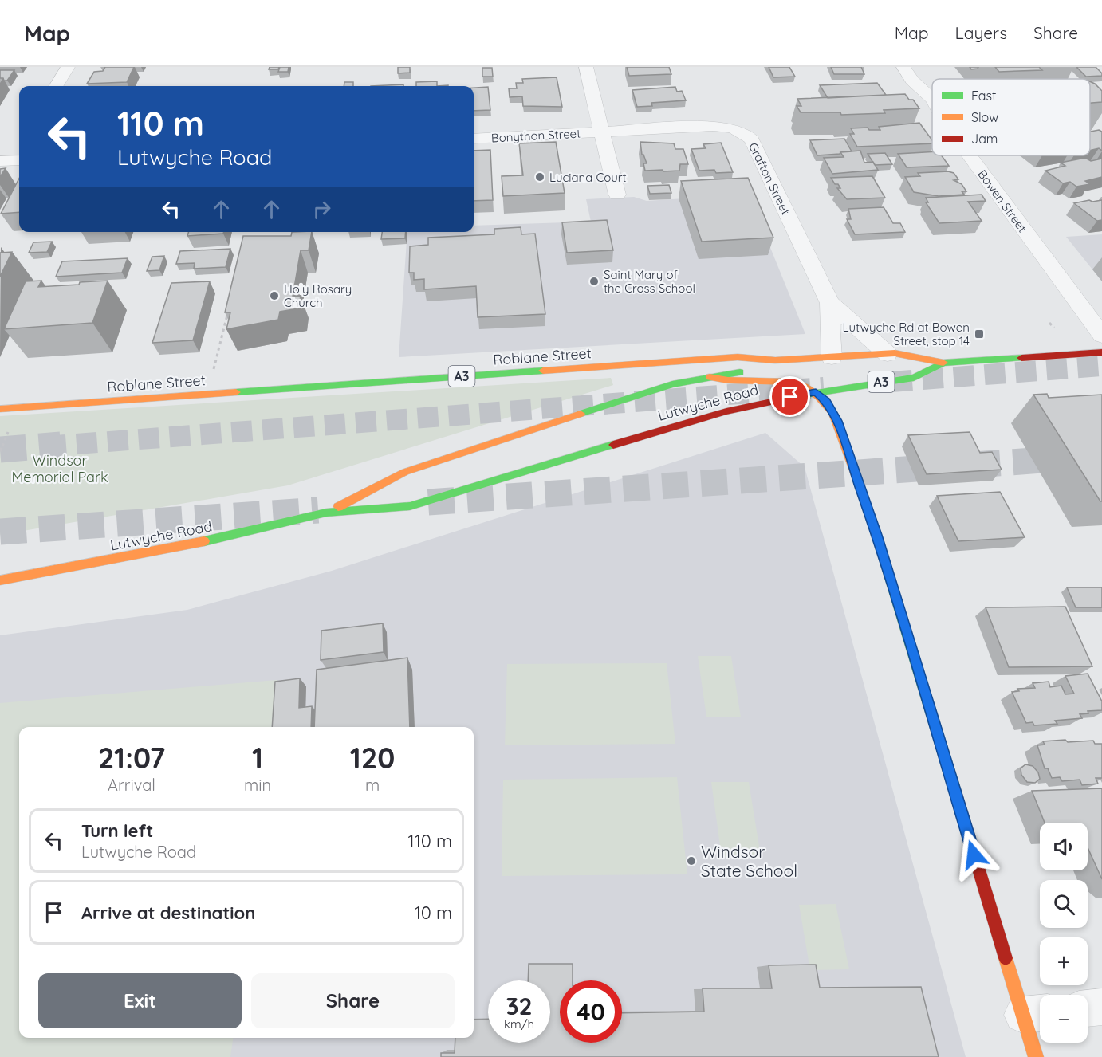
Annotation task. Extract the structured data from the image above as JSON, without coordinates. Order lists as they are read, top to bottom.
{
  "streets": {
    "main road": ["Roblane Street", "A3", "Lutwyche Road"],
    "street": ["Bonython Street", "Grafton Street", "Bowen Street"]
  },
  "crossings": [
    ["Bonython Street", "Grafton Street"],
    ["Grafton Street", "Roblane Street"],
    ["Roblane Street", "Lutwyche Road"]
  ],
  "parks": ["Windsor Memorial Park"],
  "places": {
    "other": [
      "Luciana Court",
      "Saint Mary of the Cross School",
      "Holy Rosary Church",
      "Windsor State School"
    ],
    "transit": ["Lutwyche Rd at Bowen Street, stop 14"]
  },
  "legend": ["Fast", "Slow", "Jam"],
  "page": {
    "header": "Map",
    "nav": ["Map", "Layers", "Share"],
    "turn": ["110 m", "Lutwyche Road"],
    "eta": [
      "21:07",
      "Arrival",
      "1",
      "min",
      "120",
      "m"
    ],
    "list": [
      {
        "name": "Turn left",
        "note": "Lutwyche Road",
        "value": "110 m"
      },
      {
        "name": "Arrive at destination",
        "value": "10 m"
      }
    ],
    "map_buttons": ["+", "−"],
    "buttons": ["Exit", "Share"],
    "speed": "32 km/h",
    "limit": "40"
  }
}
